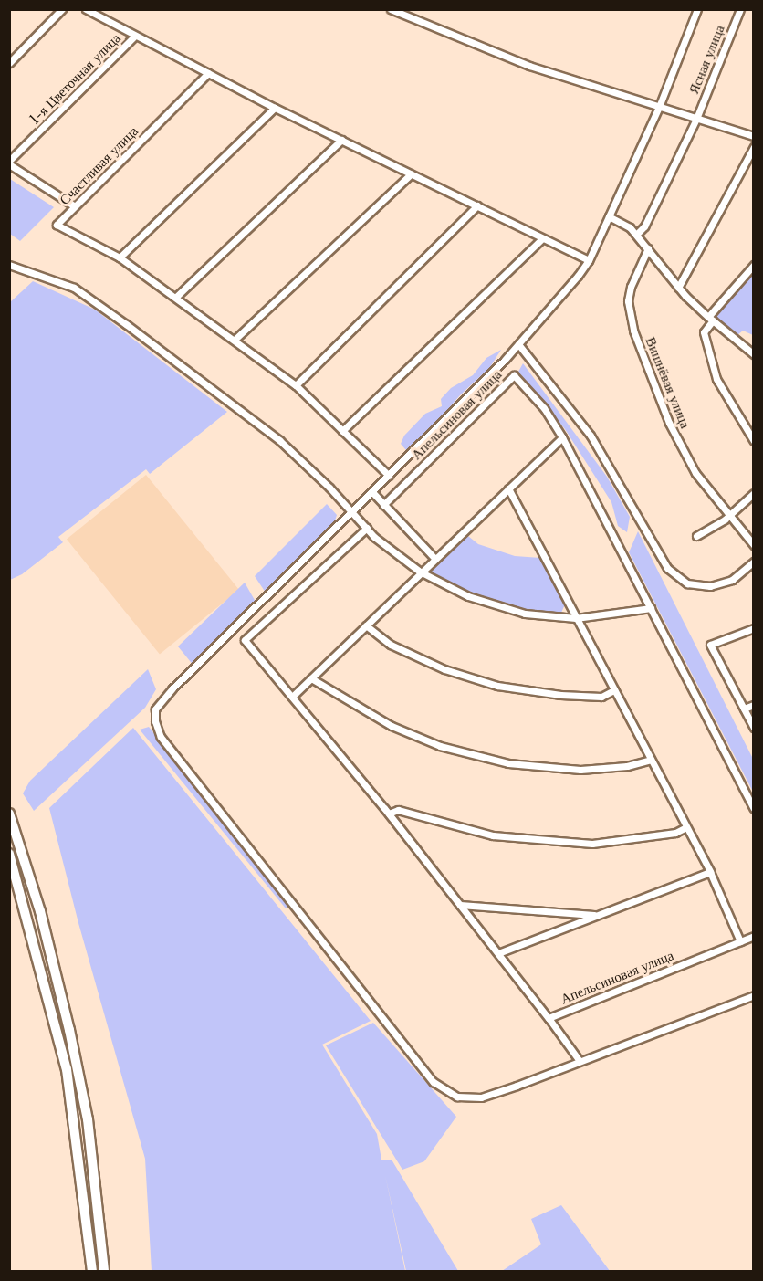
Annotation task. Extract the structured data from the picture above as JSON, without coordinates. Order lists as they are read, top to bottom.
{
  "streets": {
    "street": [
      "Ясная улица",
      "1-я Цветочная улица",
      "Счастливая улица",
      "Вишнёвая улица",
      "Апельсиновая улица"
    ]
  }
}
